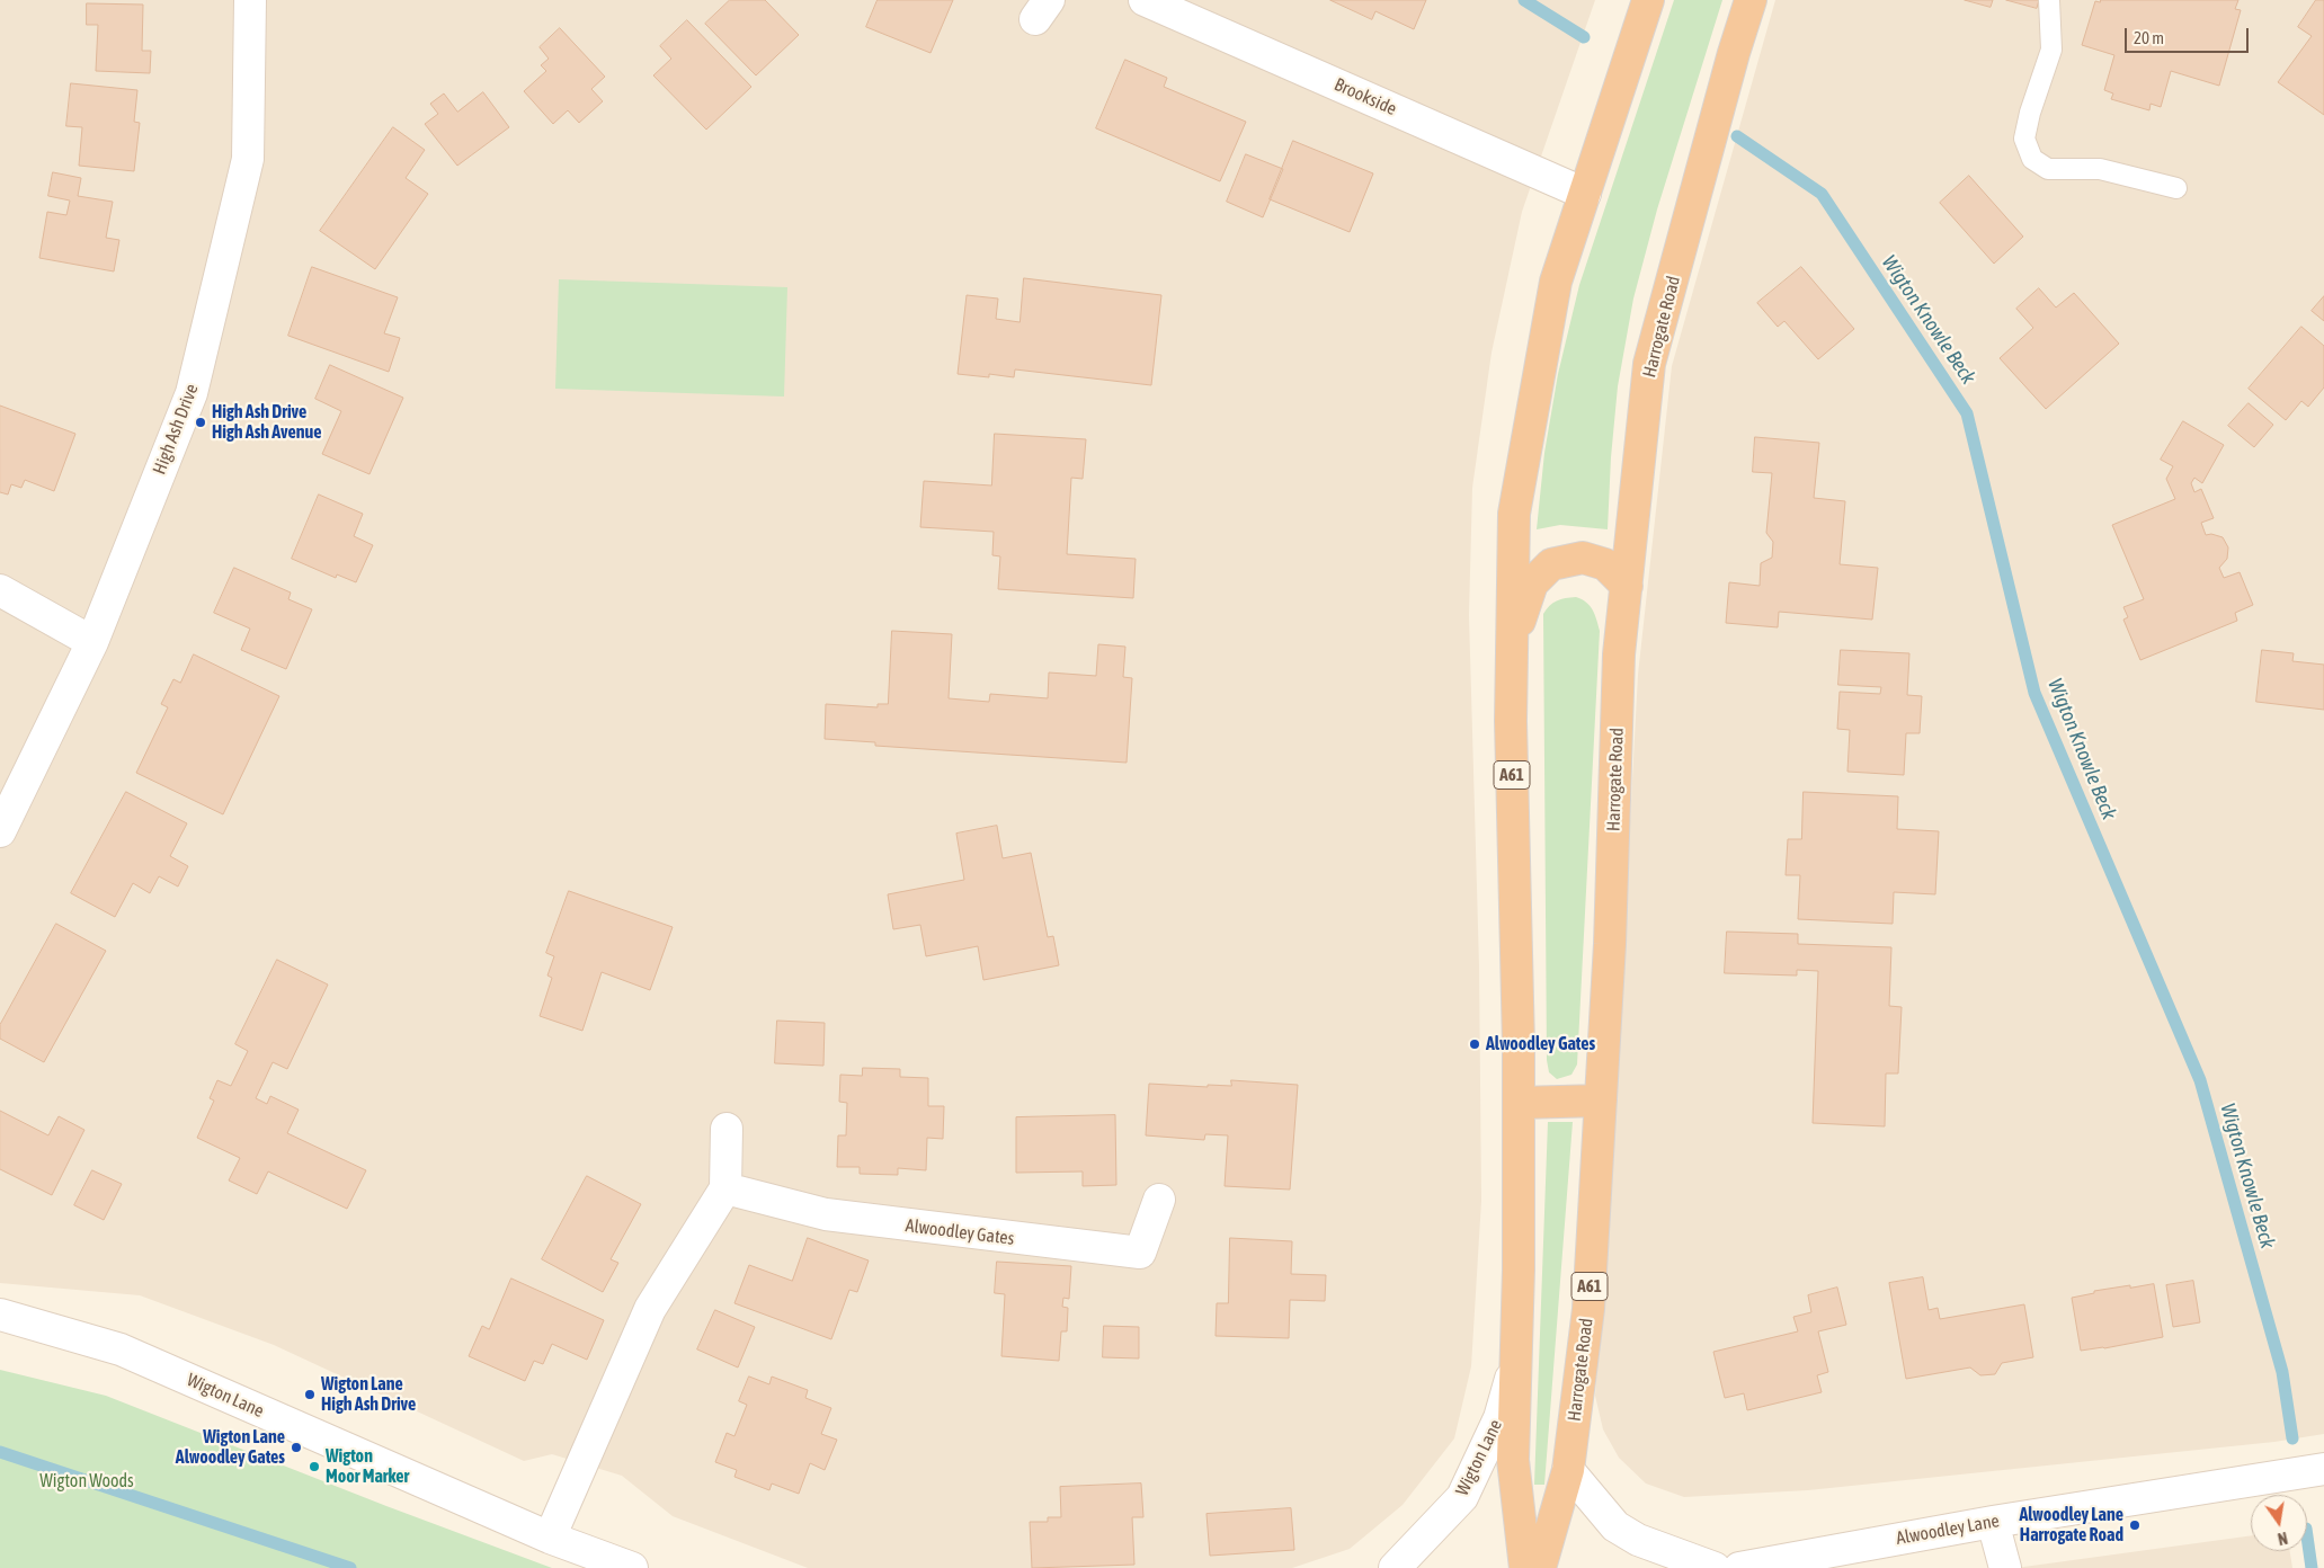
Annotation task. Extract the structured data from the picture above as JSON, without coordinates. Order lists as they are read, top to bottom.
{
  "streets": {
    "highway": ["Harrogate Road", "A61"],
    "street": [
      "Brookside",
      "High Ash Drive",
      "Alwoodley Gates",
      "Wigton Lane",
      "Alwoodley Lane"
    ]
  },
  "crossings": [
    ["Brookside", "A61"],
    ["Harrogate Road", "A61"],
    ["A61", "Wigton Lane"]
  ],
  "water": ["Wigton Knowle Beck"],
  "parks": ["Wigton Woods"],
  "places": [
    "High Ash Drive High Ash Avenue",
    "Alwoodley Gates",
    "Wigton Lane High Ash Drive",
    "Wigton Lane Alwoodley Gates",
    "Wigton Moor Marker",
    "Alwoodley Lane Harrogate Road"
  ],
  "scale_bar": "20 m",
  "north": "bottom"
}
